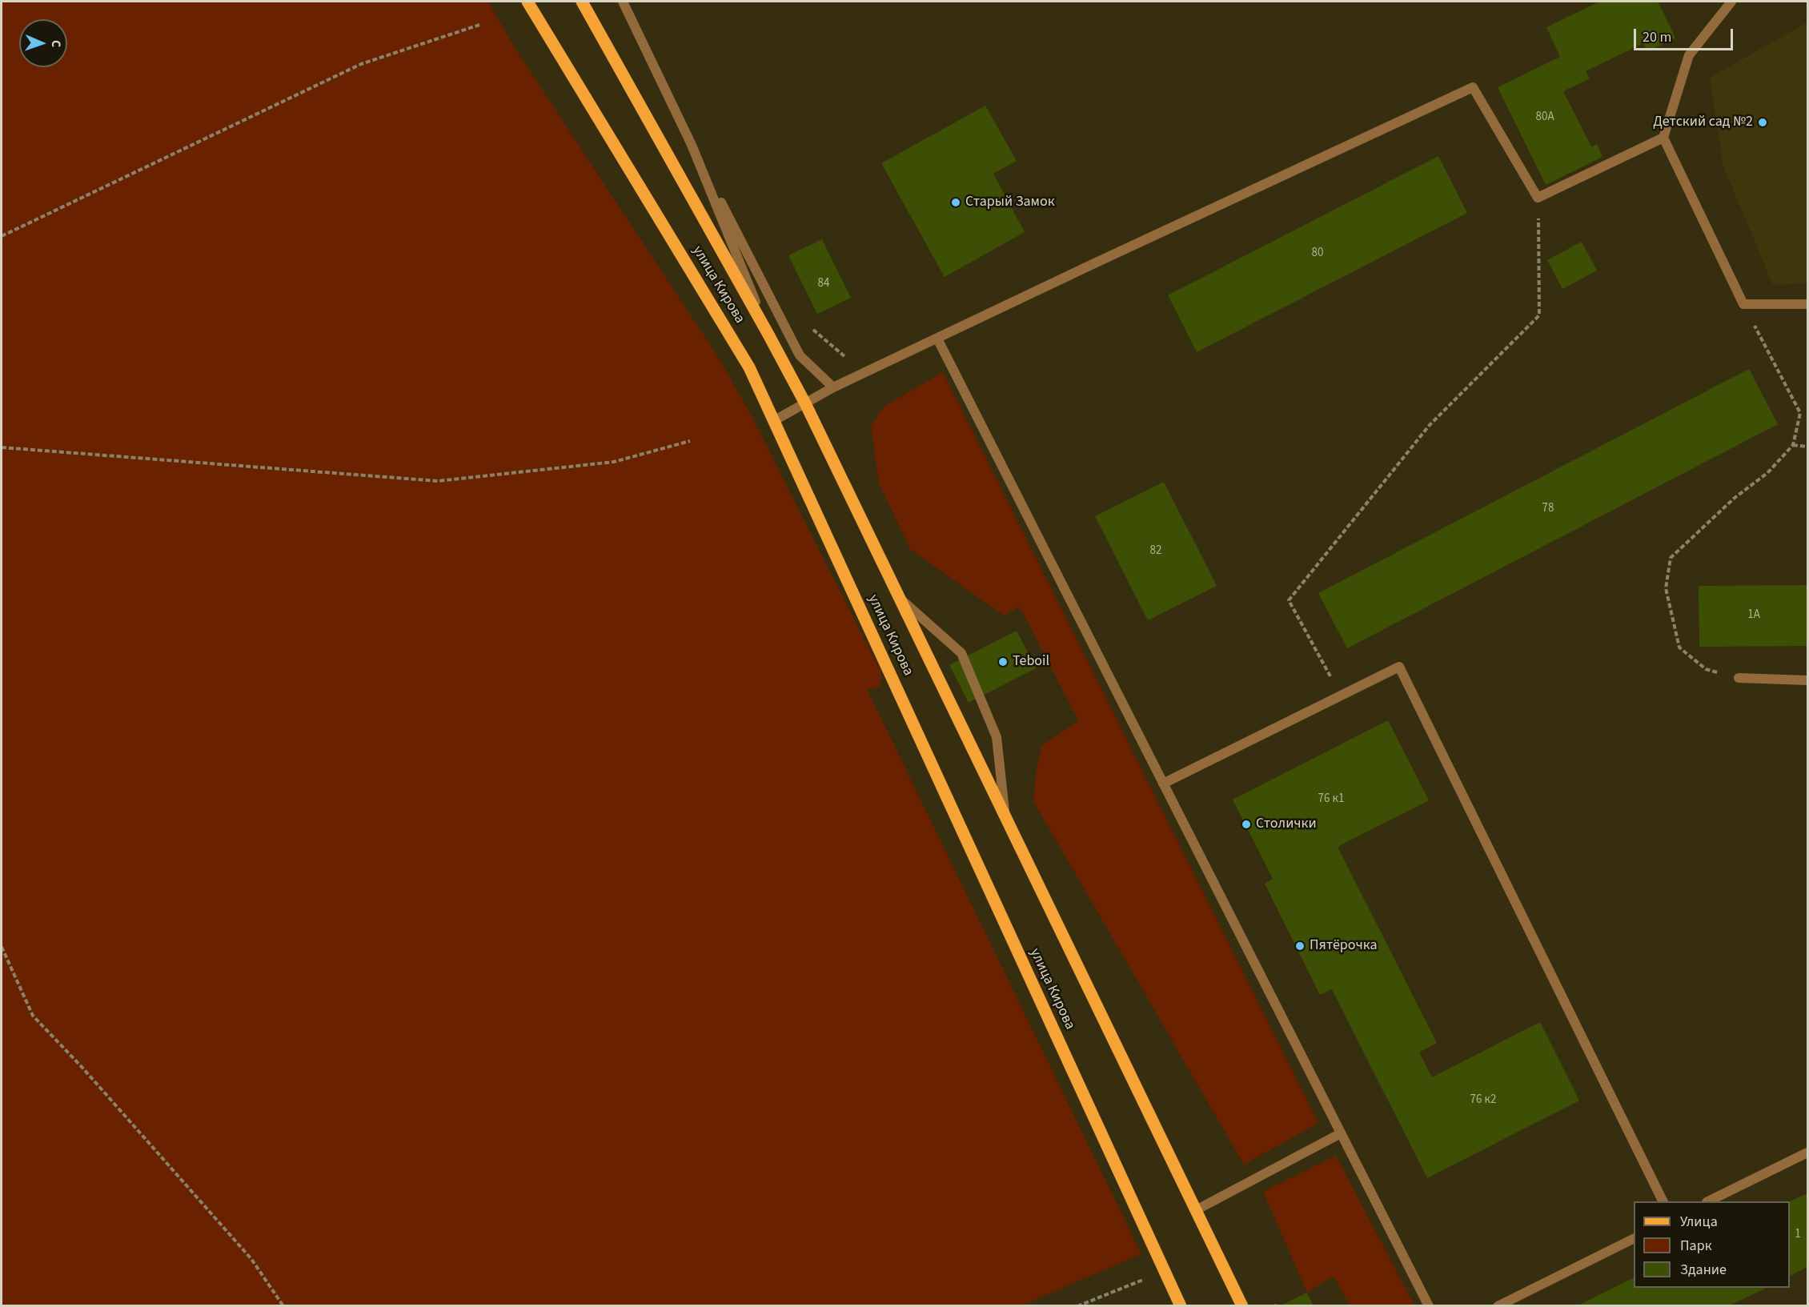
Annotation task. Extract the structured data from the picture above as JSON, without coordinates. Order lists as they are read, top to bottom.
{
  "streets": {
    "main road": ["улица Кирова"]
  },
  "places": [
    "Детский сад №2",
    "Старый Замок",
    "Teboil",
    "Столички",
    "Пятёрочка"
  ],
  "house_numbers": [
    "80А",
    "80",
    "84",
    "78",
    "82",
    "1А",
    "76 к1",
    "76 к2",
    "1"
  ],
  "legend": ["Улица", "Парк", "Здание"],
  "scale_bar": "20 m",
  "north": "right"
}
